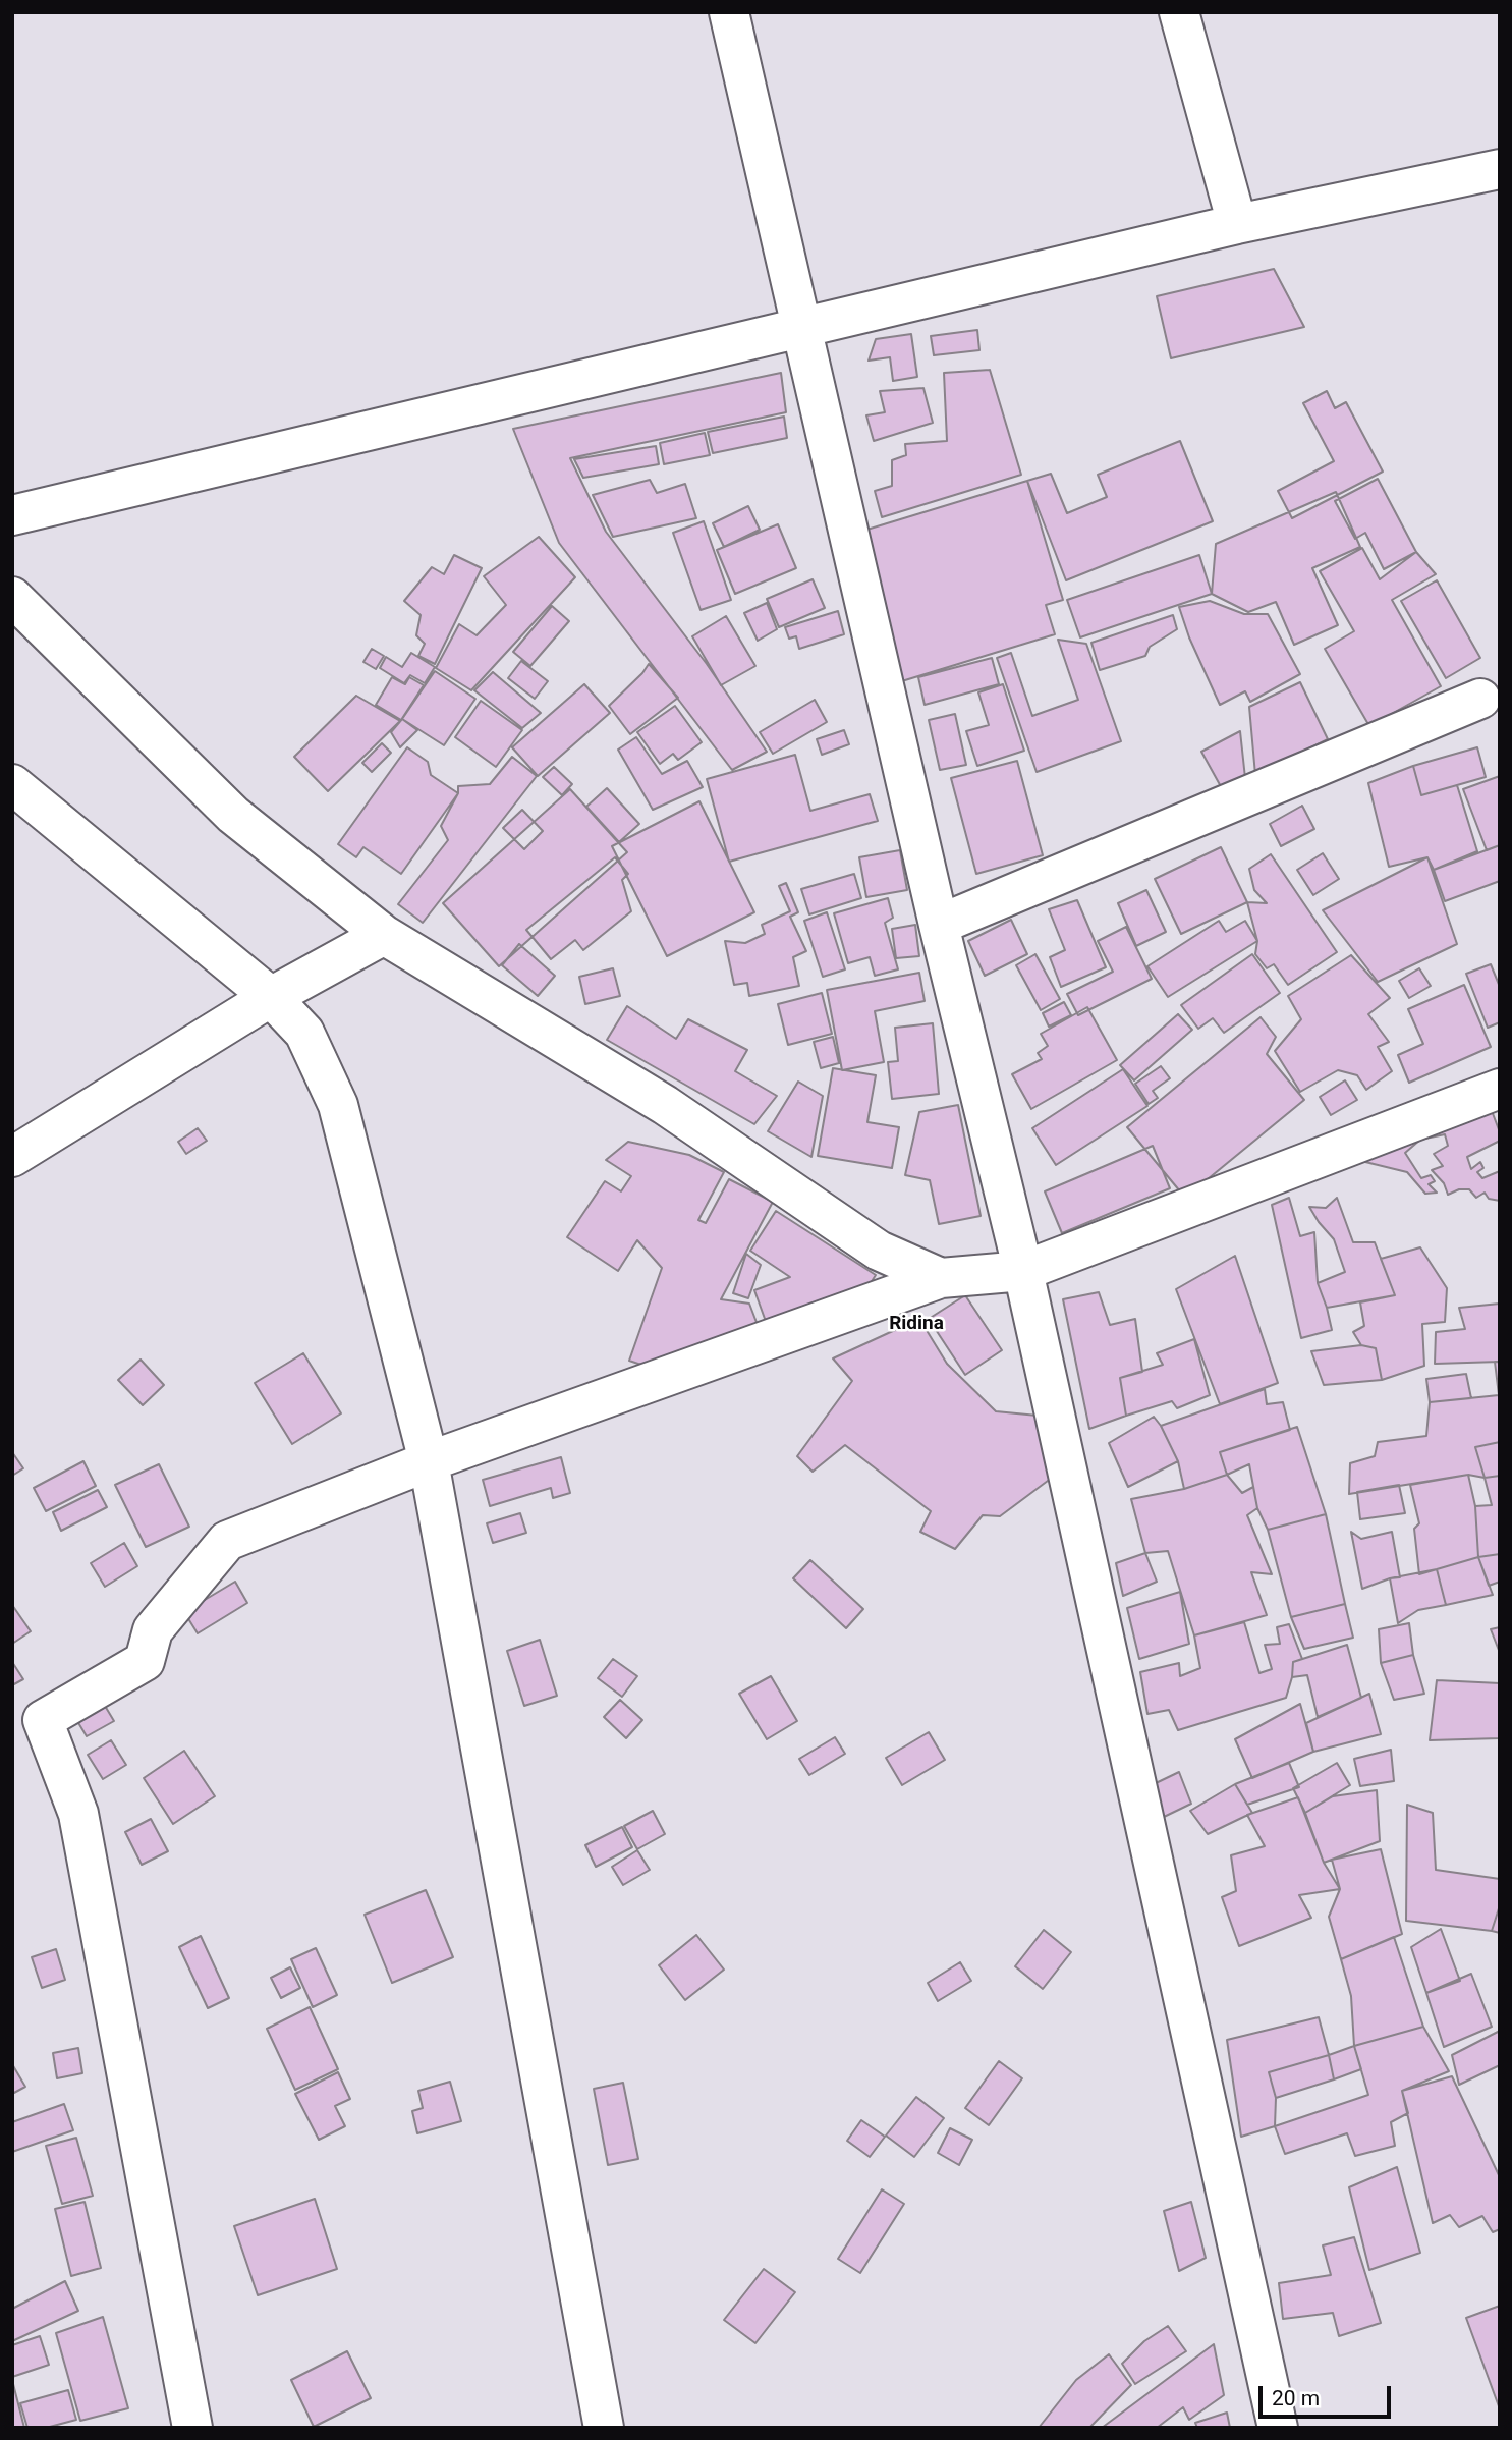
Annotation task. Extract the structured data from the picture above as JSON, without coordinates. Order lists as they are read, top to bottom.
{
  "districts": ["Ridina"],
  "scale_bar": "20 m"
}
